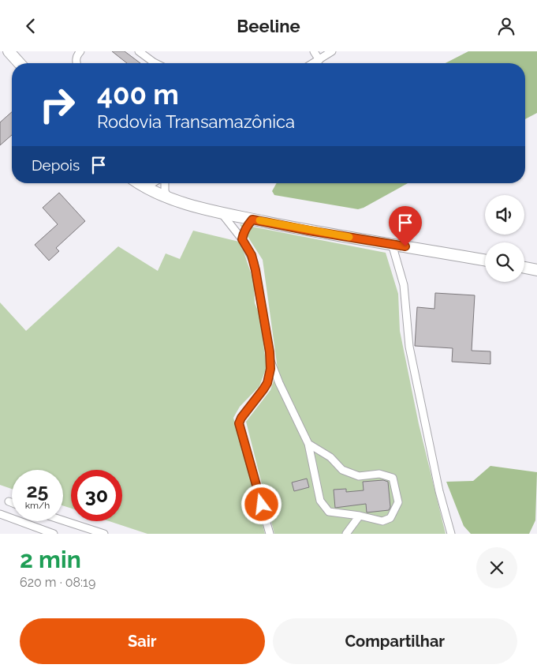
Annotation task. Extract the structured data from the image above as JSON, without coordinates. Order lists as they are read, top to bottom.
{
  "page": {
    "header": "Beeline",
    "turn": ["400 m", "Rodovia Transamazônica"],
    "then": "Depois",
    "speed": "25 km/h",
    "limit": "30",
    "heading": ["2 min", "620 m · 08:19"],
    "buttons": ["Sair", "Compartilhar"]
  }
}
